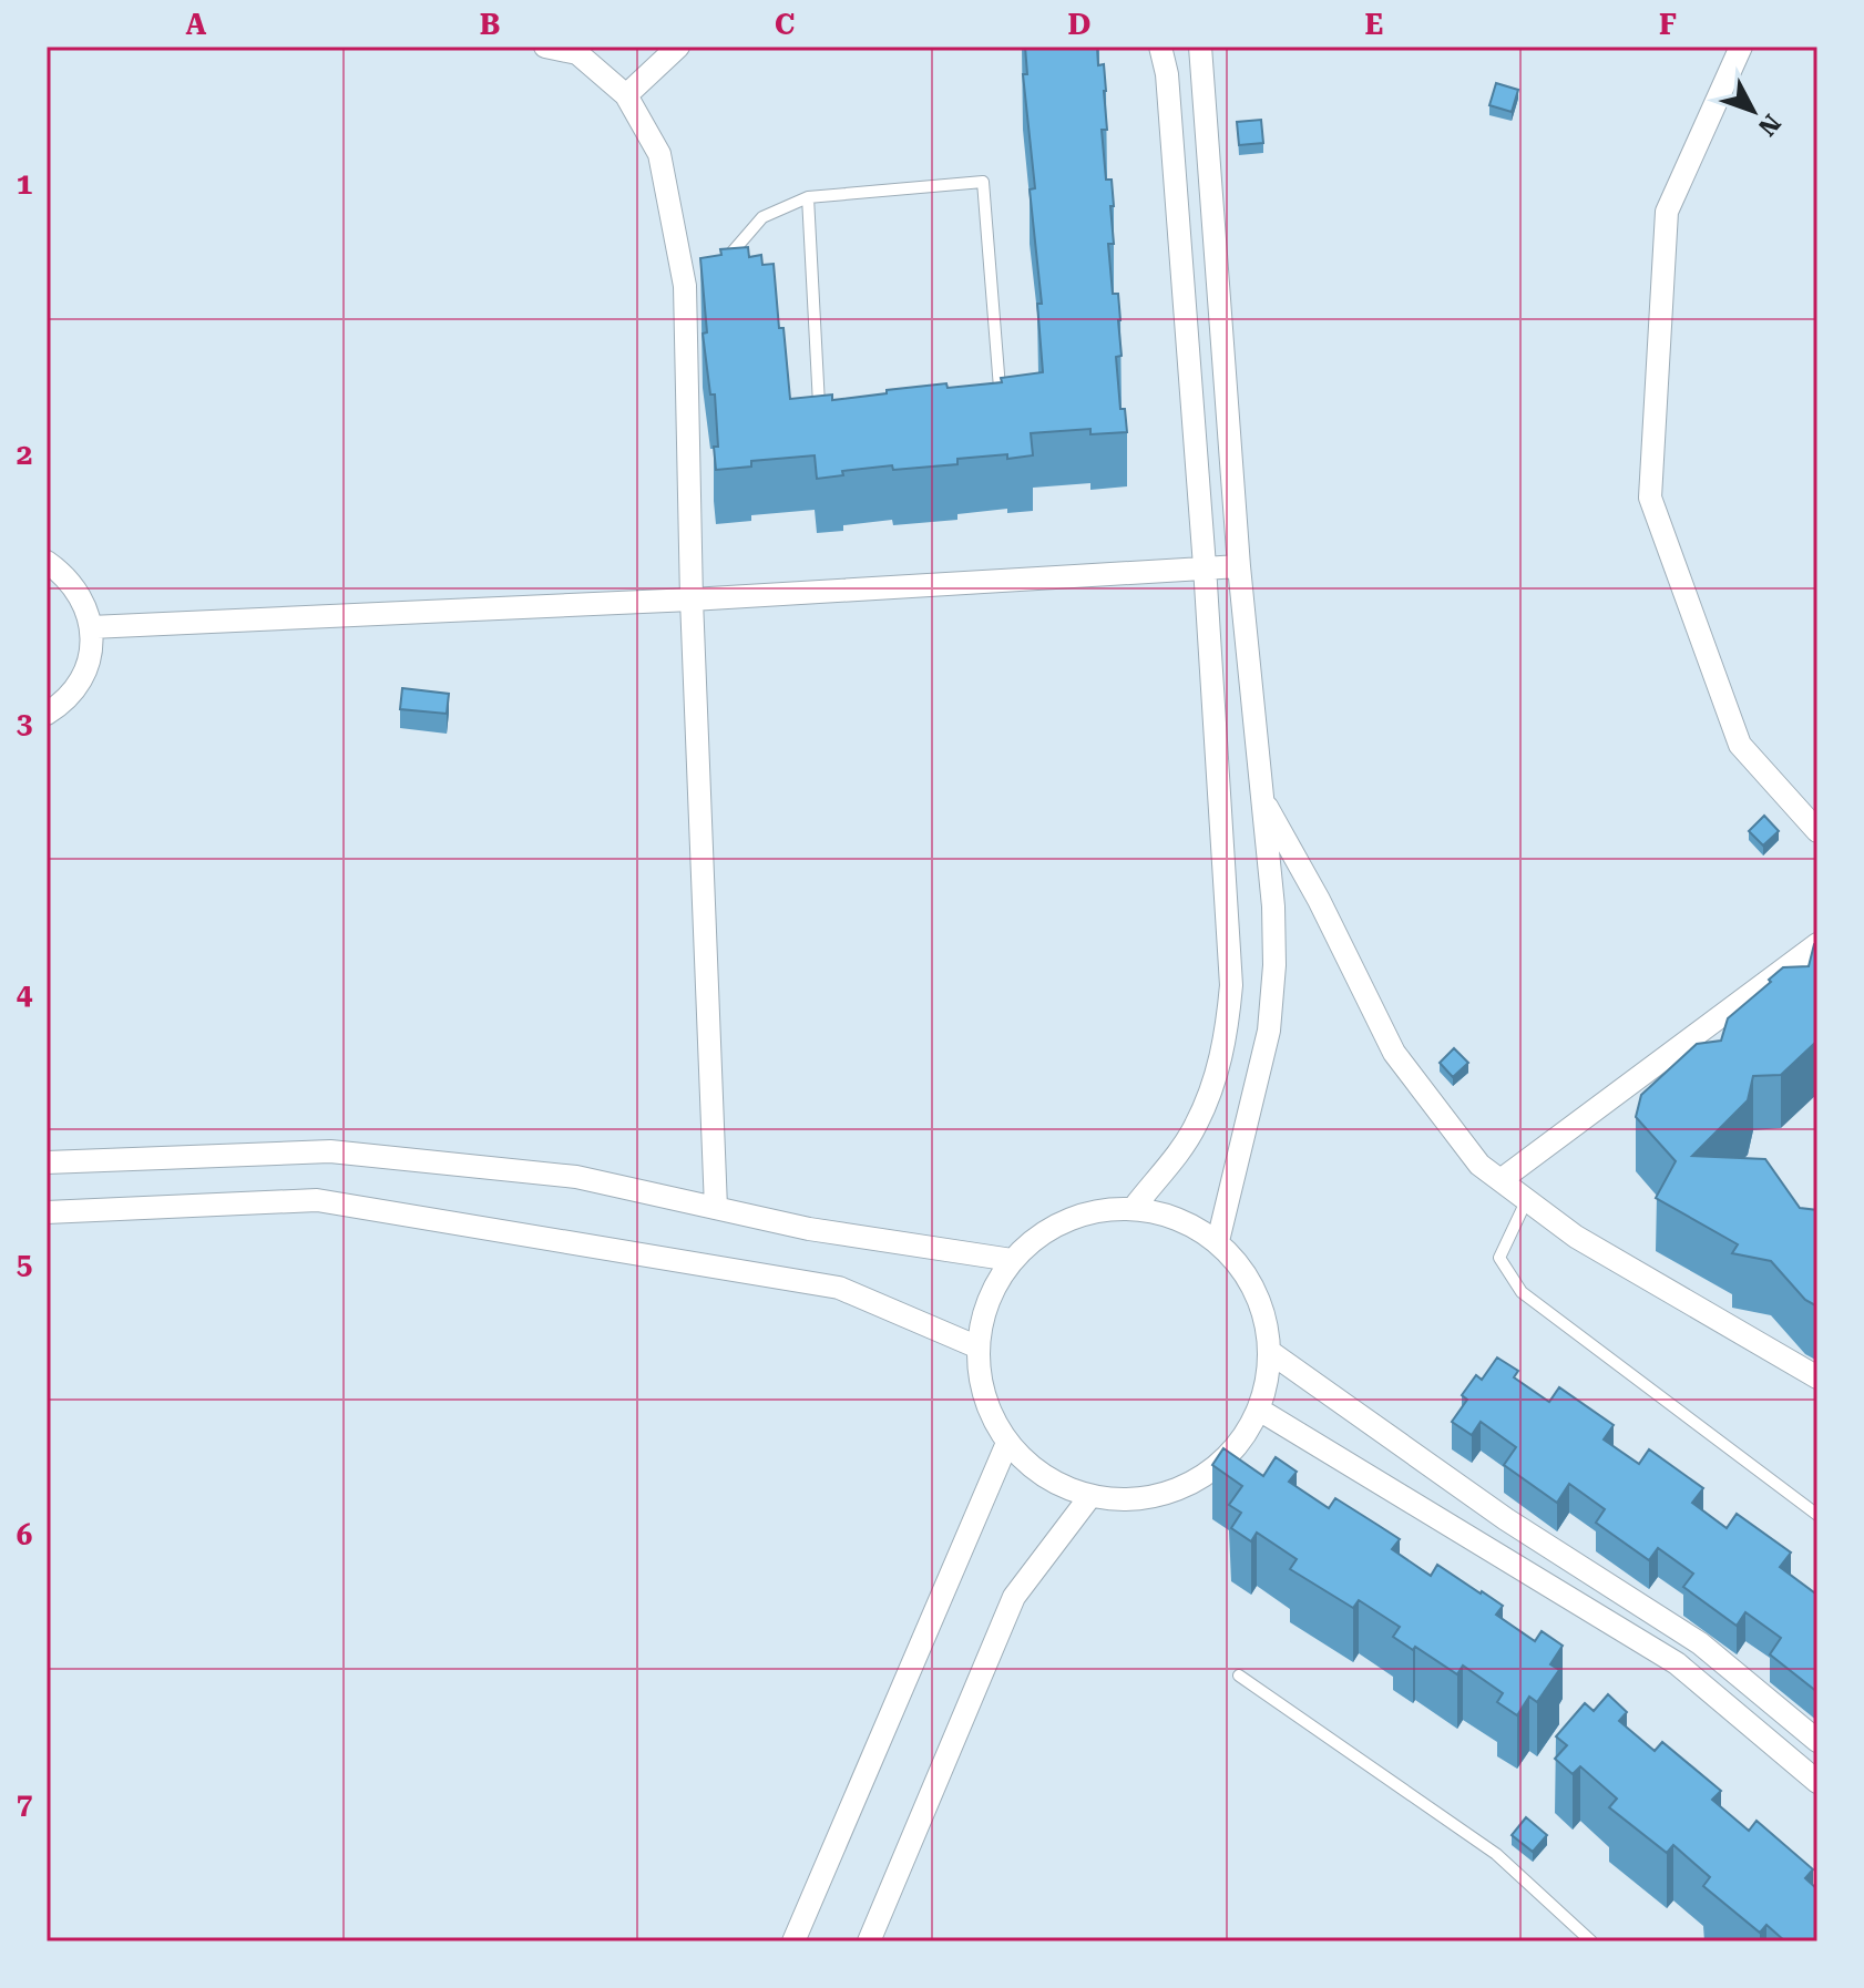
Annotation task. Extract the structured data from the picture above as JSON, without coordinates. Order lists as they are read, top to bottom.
{
  "north": "bottom right",
  "grid": {
    "columns": [
      "A",
      "B",
      "C",
      "D",
      "E",
      "F"
    ],
    "rows": [
      "1",
      "2",
      "3",
      "4",
      "5",
      "6",
      "7"
    ]
  }
}
